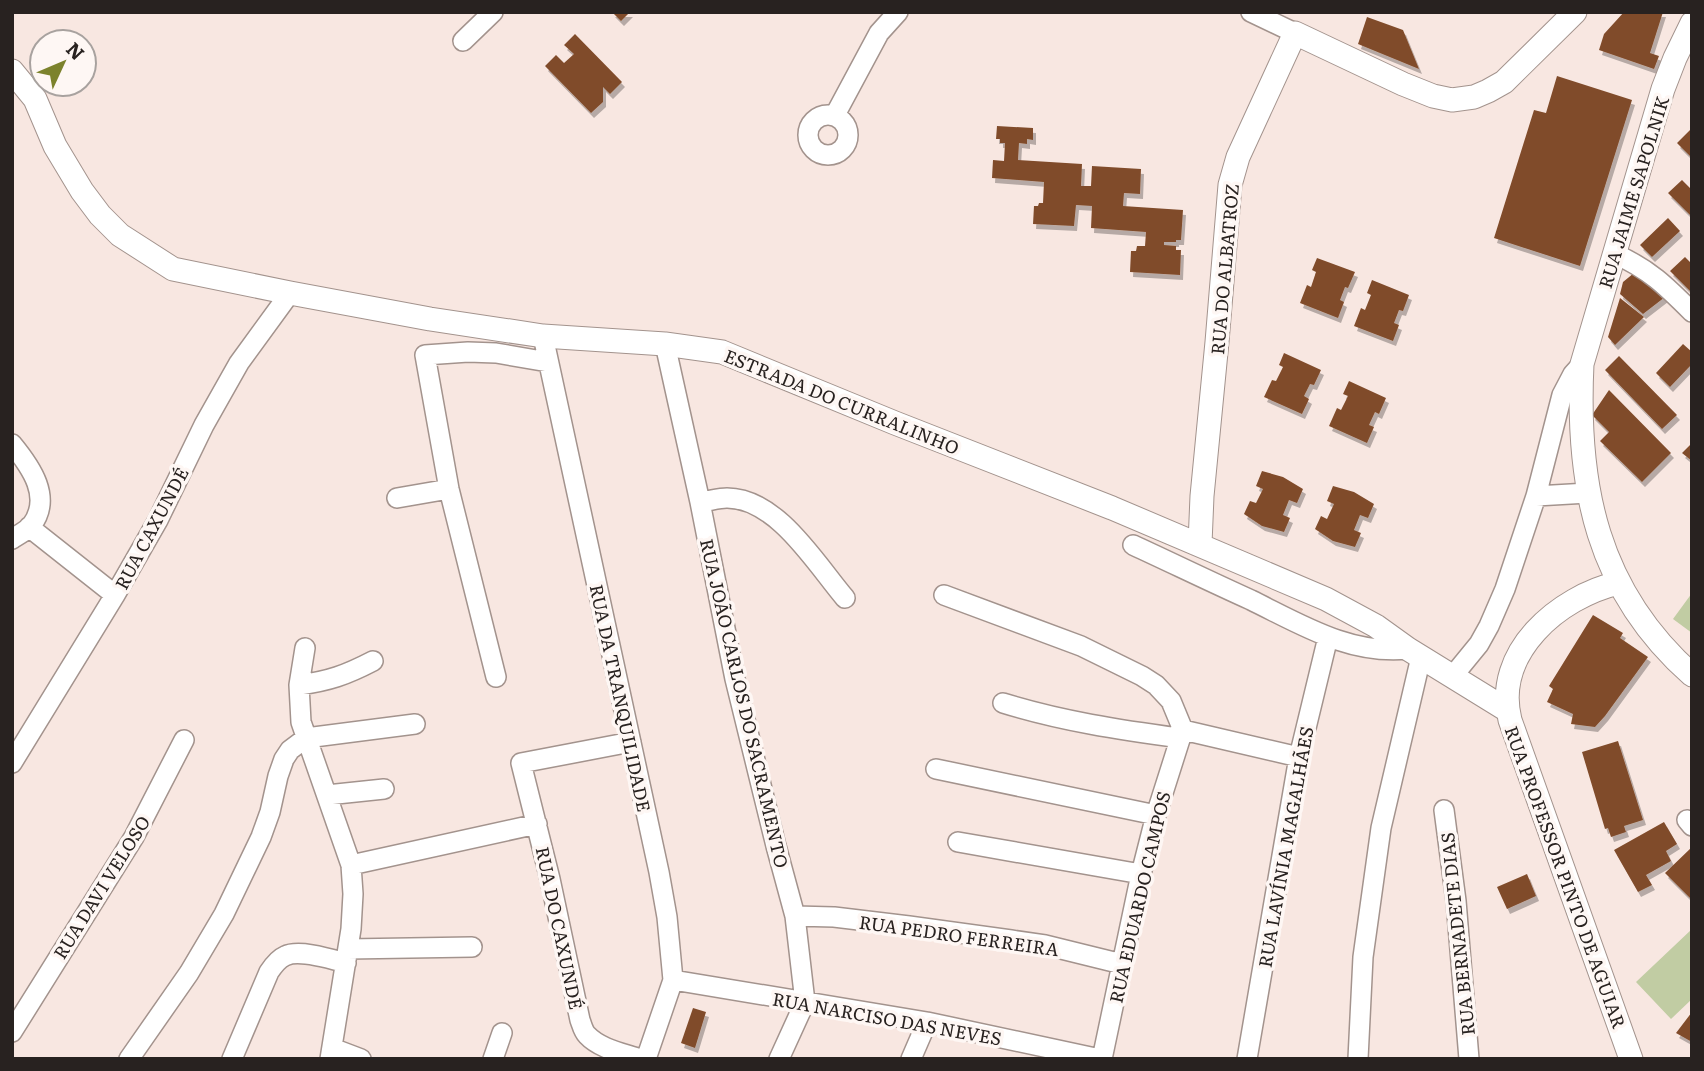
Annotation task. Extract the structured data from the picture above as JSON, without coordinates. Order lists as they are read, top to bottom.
{
  "streets": {
    "street": [
      "RUA JAIME SAPOLNIK",
      "RUA DO ALBATROZ",
      "ESTRADA DO CURRALINHO",
      "RUA CAXUNDÉ",
      "RUA DA TRANQUILIDADE",
      "RUA JOÃO CARLOS DO SACRAMENTO",
      "RUA LAVÍNIA MAGALHÃES",
      "RUA PROFESSOR PINTO DE AGUIAR",
      "RUA DAVI VELOSO",
      "RUA EDUARDO CAMPOS",
      "RUA DO CAXUNDÉ",
      "RUA BERNADETE DIAS",
      "RUA PEDRO FERREIRA",
      "RUA NARCISO DAS NEVES"
    ]
  },
  "crossings": [
    ["RUA JAIME SAPOLNIK", "ESTRADA DO CURRALINHO"],
    ["RUA JAIME SAPOLNIK", "RUA PROFESSOR PINTO DE AGUIAR"],
    ["RUA DO ALBATROZ", "ESTRADA DO CURRALINHO"],
    ["ESTRADA DO CURRALINHO", "RUA CAXUNDÉ"],
    ["ESTRADA DO CURRALINHO", "RUA DA TRANQUILIDADE"],
    ["ESTRADA DO CURRALINHO", "RUA JOÃO CARLOS DO SACRAMENTO"],
    ["ESTRADA DO CURRALINHO", "RUA PROFESSOR PINTO DE AGUIAR"],
    ["RUA DA TRANQUILIDADE", "RUA DO CAXUNDÉ"],
    ["RUA DA TRANQUILIDADE", "RUA NARCISO DAS NEVES"],
    ["RUA JOÃO CARLOS DO SACRAMENTO", "RUA PEDRO FERREIRA"],
    ["RUA JOÃO CARLOS DO SACRAMENTO", "RUA NARCISO DAS NEVES"],
    ["RUA EDUARDO CAMPOS", "RUA PEDRO FERREIRA"],
    ["RUA EDUARDO CAMPOS", "RUA NARCISO DAS NEVES"]
  ],
  "north": "top right"
}
